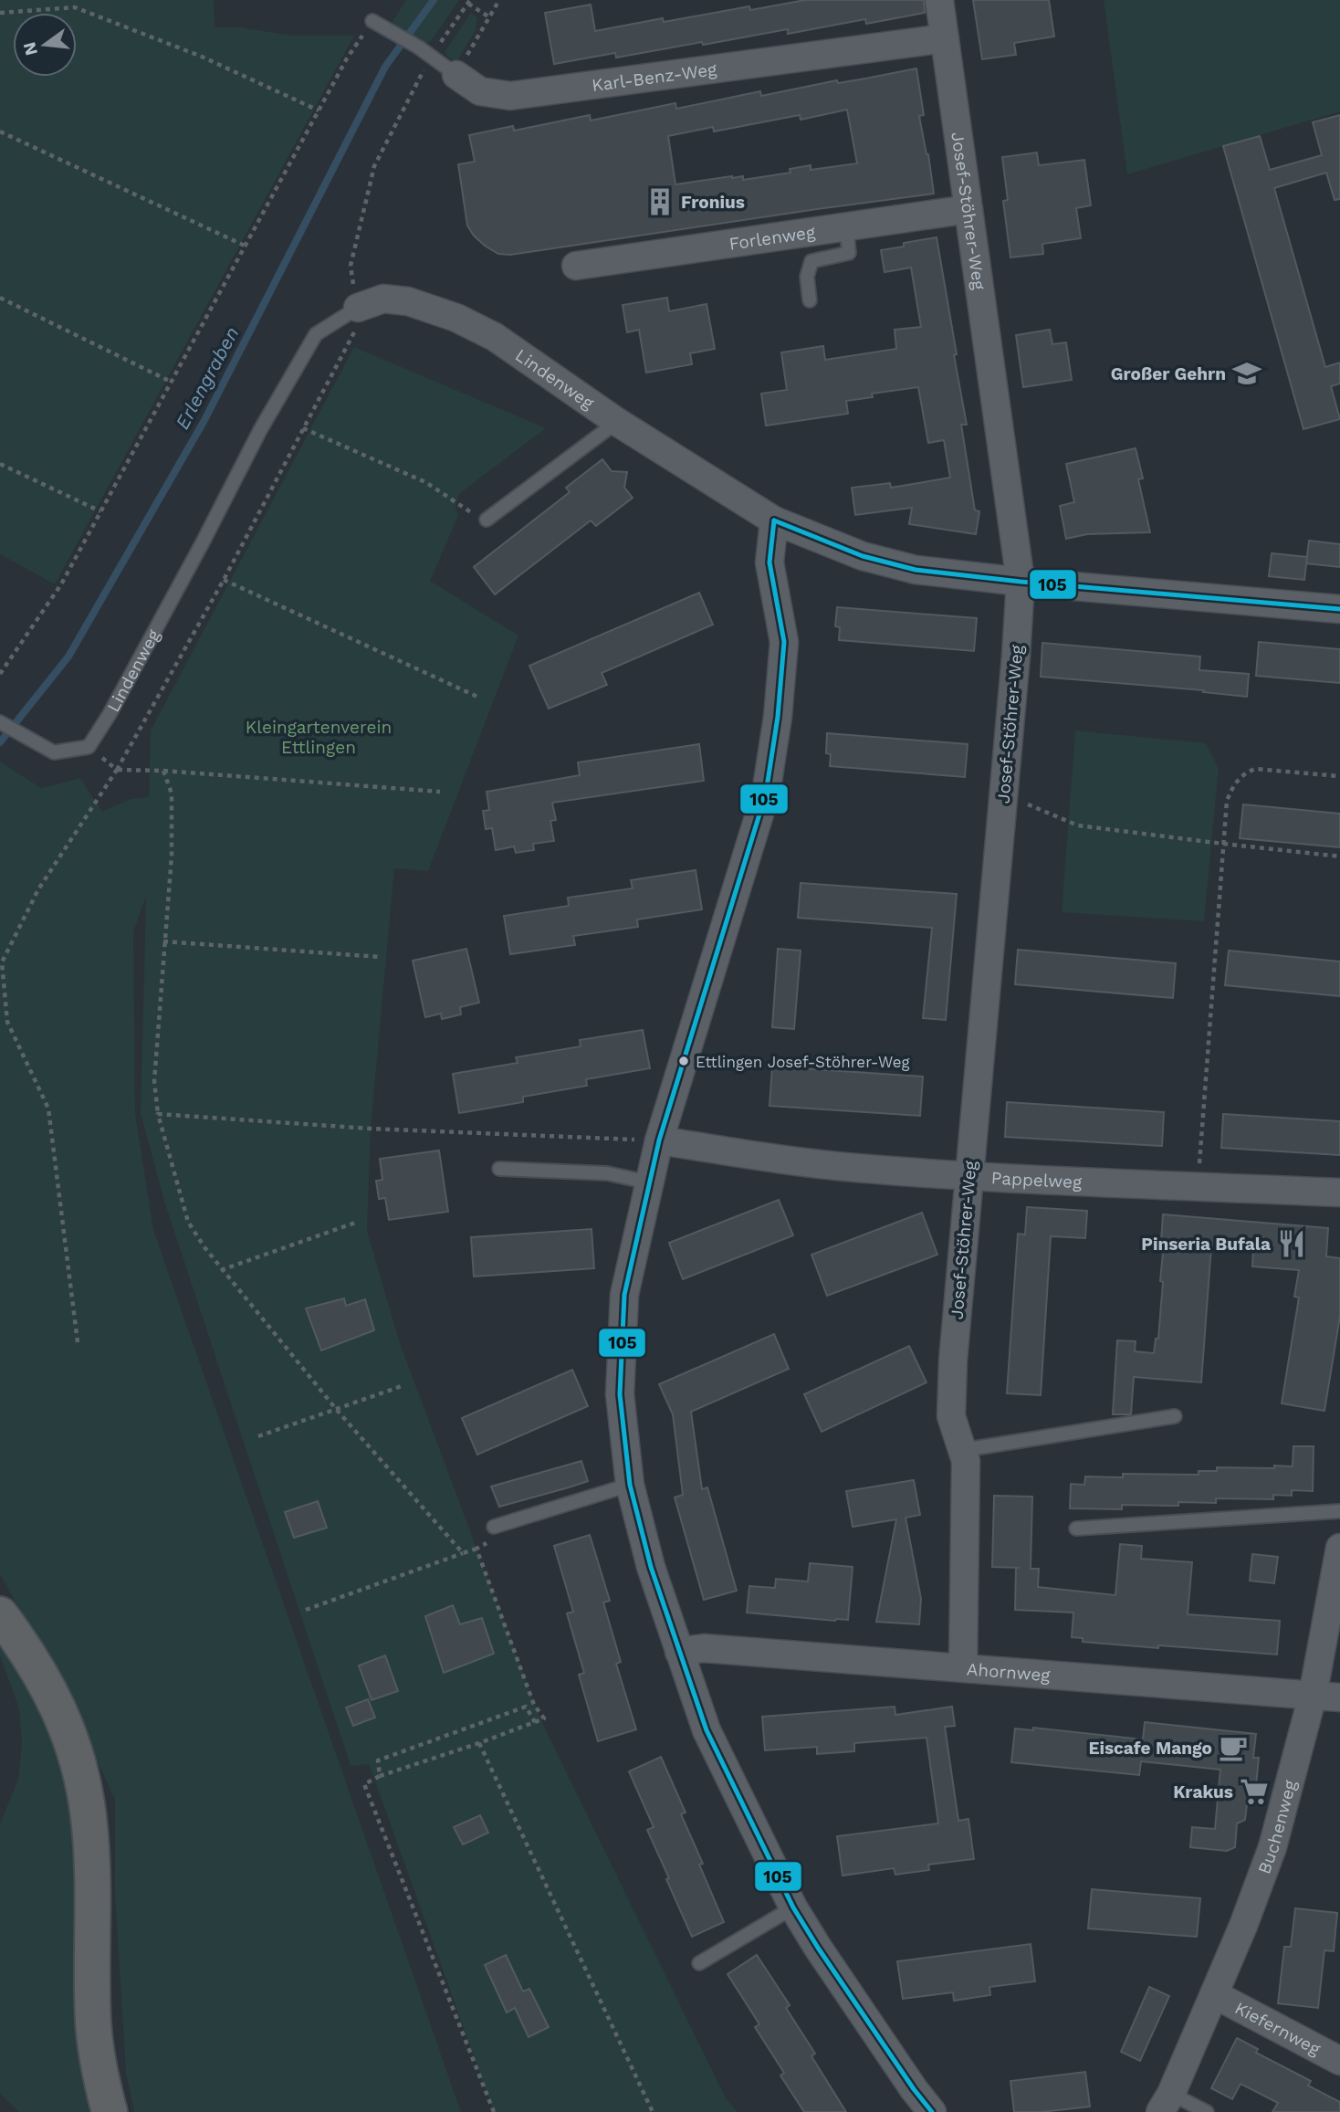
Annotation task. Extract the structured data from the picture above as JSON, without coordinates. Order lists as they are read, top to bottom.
{
  "streets": {
    "street": [
      "Karl-Benz-Weg",
      "Josef-Stöhrer-Weg",
      "Forlenweg",
      "Lindenweg",
      "Pappelweg",
      "Ahornweg",
      "Buchenweg",
      "Kiefernweg"
    ]
  },
  "crossings": [
    ["Karl-Benz-Weg", "Josef-Stöhrer-Weg"],
    ["Josef-Stöhrer-Weg", "Forlenweg"],
    ["Josef-Stöhrer-Weg", "Lindenweg"],
    ["Josef-Stöhrer-Weg", "Pappelweg"],
    ["Josef-Stöhrer-Weg", "Ahornweg"],
    ["Ahornweg", "Buchenweg"],
    ["Buchenweg", "Kiefernweg"]
  ],
  "water": ["Erlengraben"],
  "parks": ["Kleingartenverein Ettlingen"],
  "places": {
    "building": ["Fronius"],
    "school or university": ["Großer Gehrn"],
    "other": ["Ettlingen Josef-Stöhrer-Weg"],
    "restaurant": ["Pinseria Bufala"],
    "cafe": ["Eiscafe Mango"],
    "supermarket": ["Krakus"]
  },
  "lines": ["transit line 105"],
  "north": "left"
}
